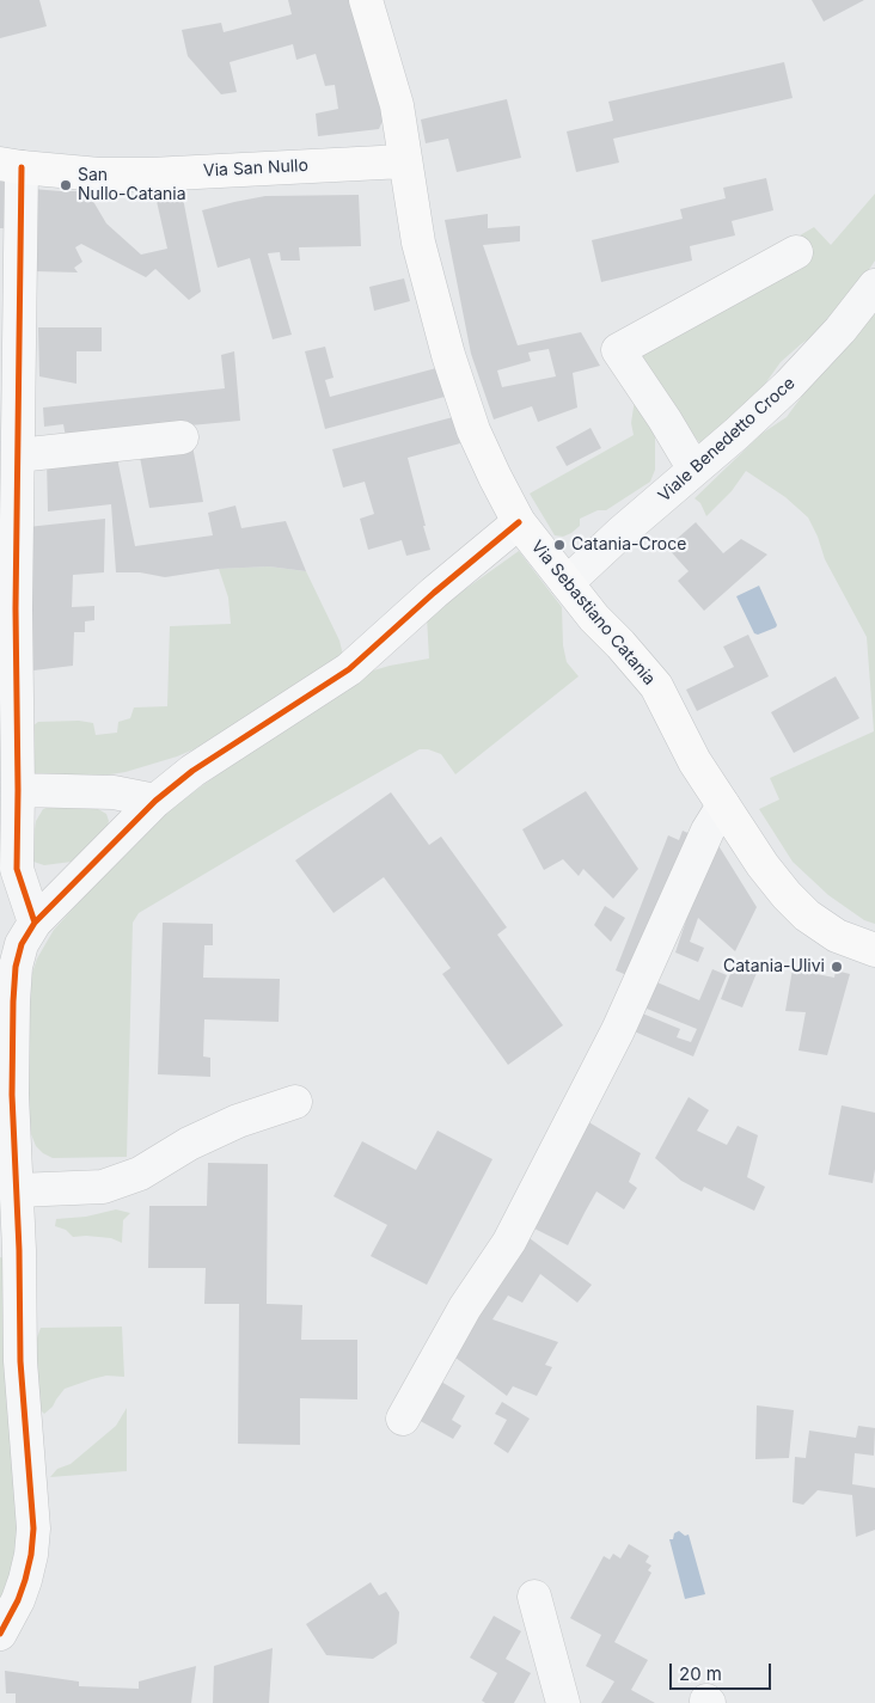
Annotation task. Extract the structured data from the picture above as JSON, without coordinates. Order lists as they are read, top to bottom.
{
  "streets": {
    "main road": ["Via San Nullo", "Via Sebastiano Catania"],
    "street": ["Viale Benedetto Croce"]
  },
  "crossings": [
    ["Via San Nullo", "Via Sebastiano Catania"],
    ["Viale Benedetto Croce", "Via Sebastiano Catania"]
  ],
  "places": ["San Nullo-Catania", "Catania-Croce", "Catania-Ulivi"],
  "scale_bar": "20 m"
}
